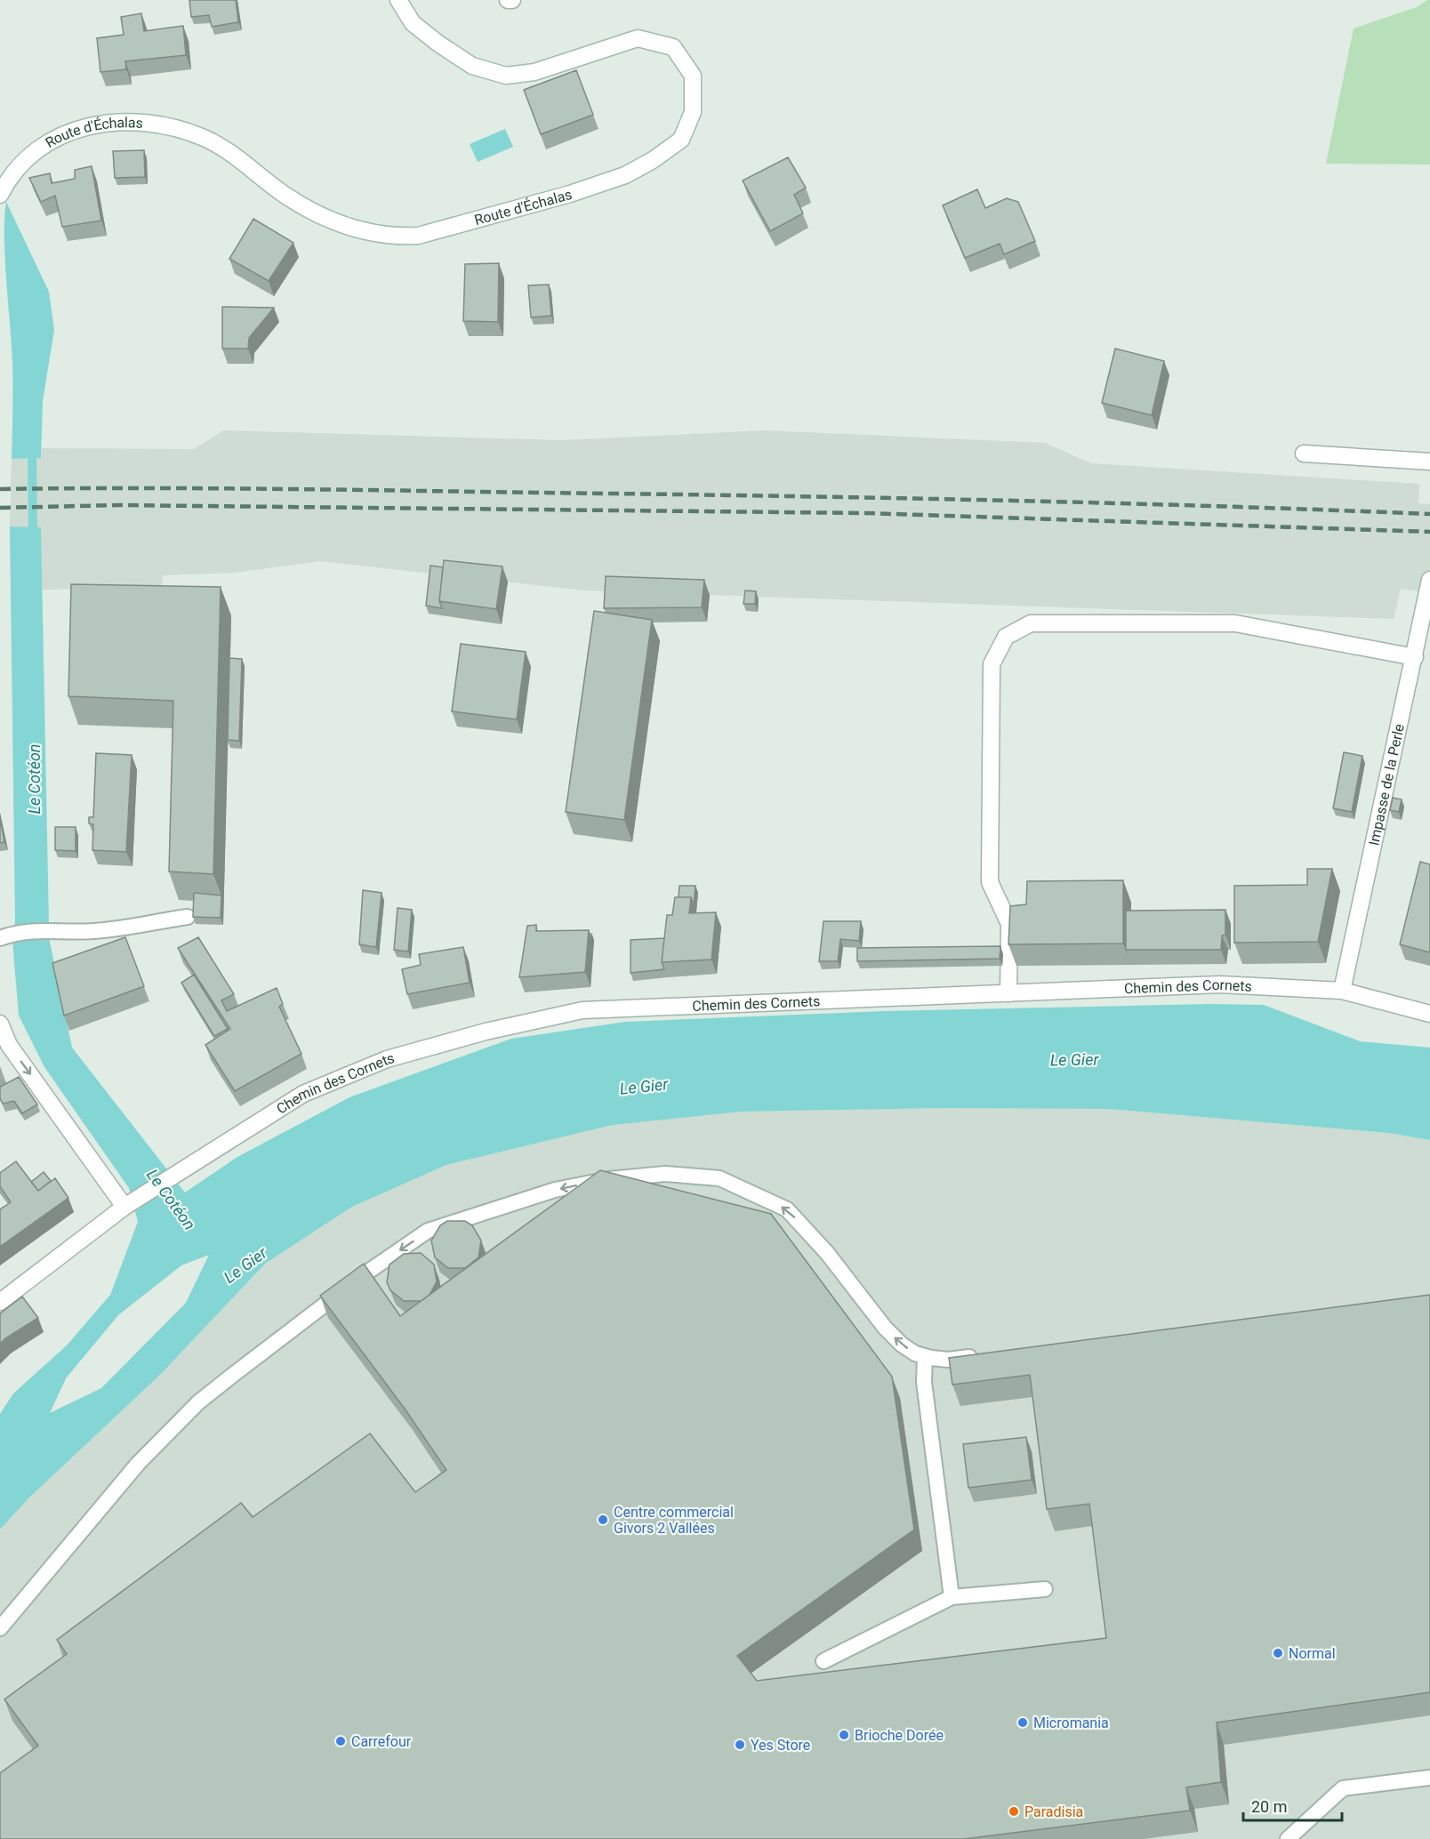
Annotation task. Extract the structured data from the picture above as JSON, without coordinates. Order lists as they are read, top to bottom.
{
  "streets": {
    "street": ["Route d'Échalas", "Impasse de la Perle", "Chemin des Cornets"]
  },
  "crossings": [
    ["Impasse de la Perle", "Chemin des Cornets"]
  ],
  "water": ["Le Cotéon", "Le Gier"],
  "places": [
    "Centre commercial Givors 2 Vallées",
    "Normal",
    "Micromania",
    "Brioche Dorée",
    "Carrefour",
    "Yes Store",
    "Paradisia"
  ],
  "scale_bar": "20 m"
}
